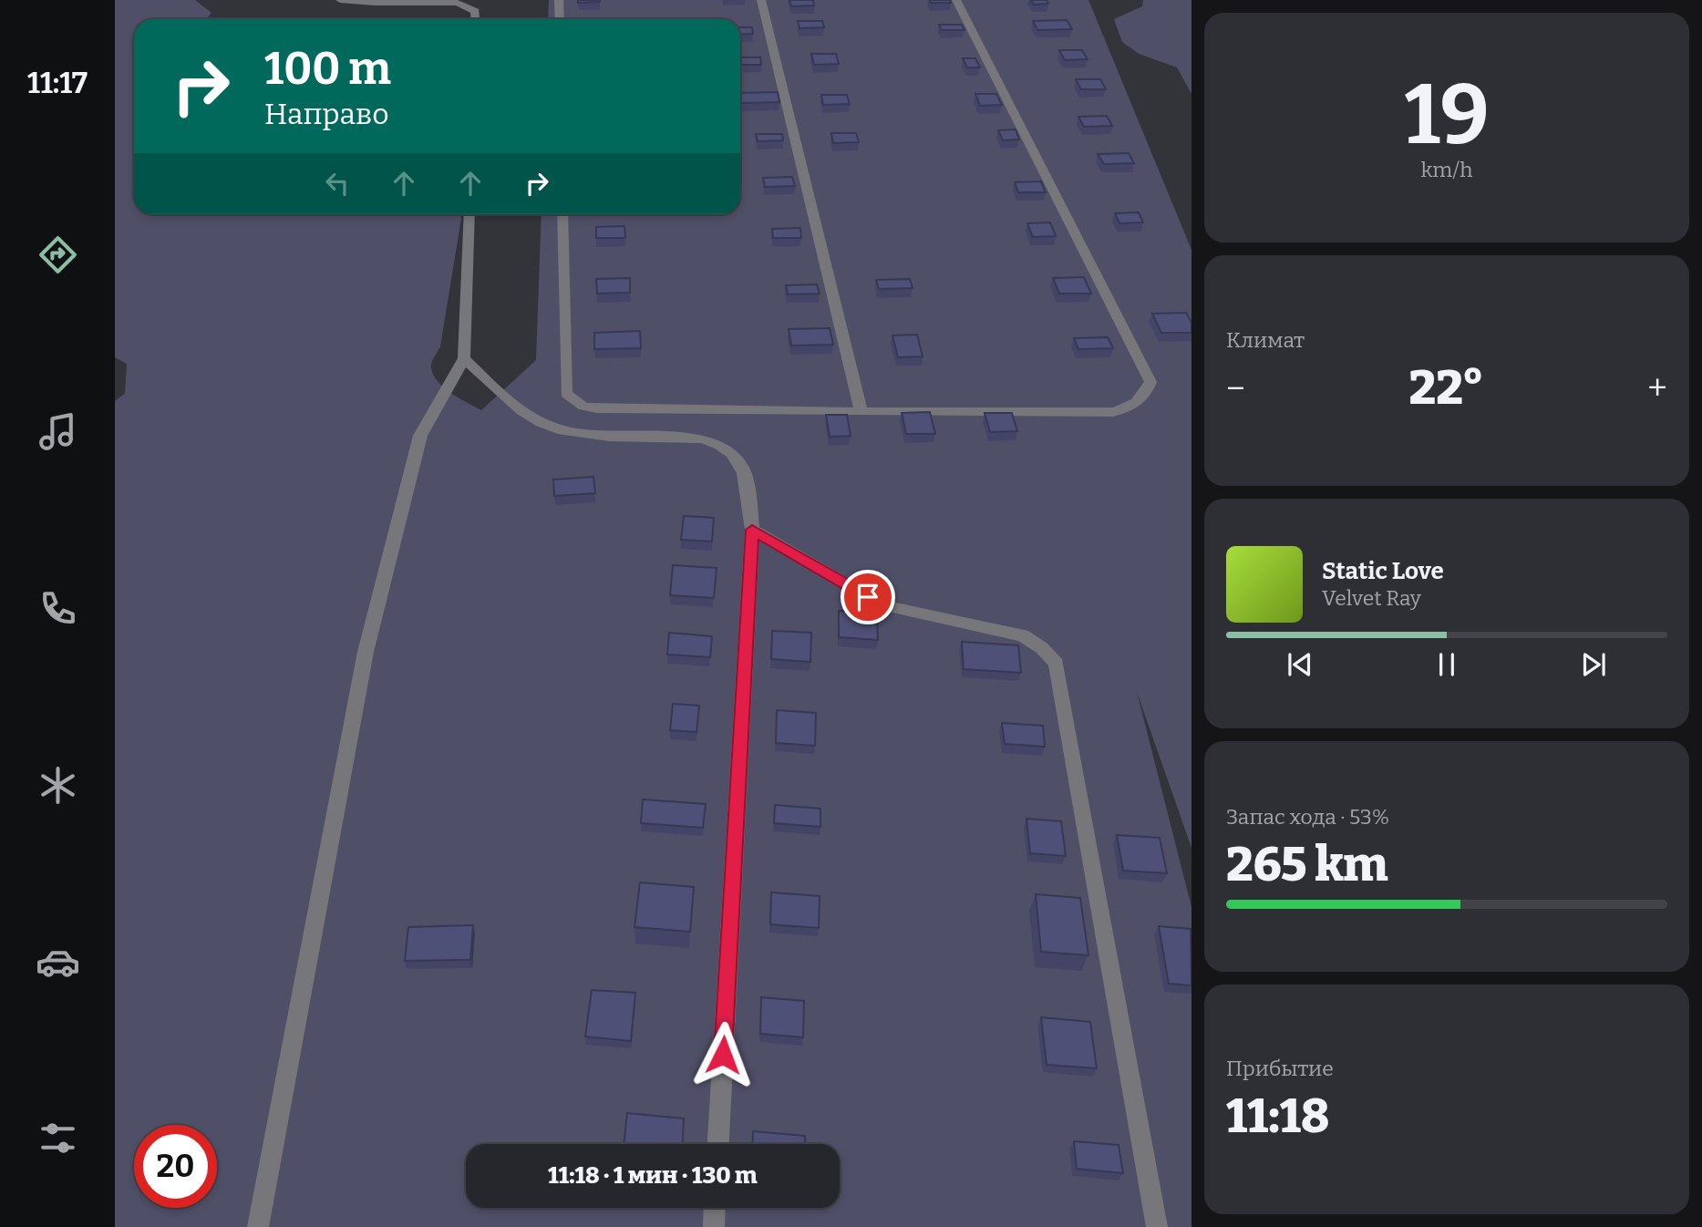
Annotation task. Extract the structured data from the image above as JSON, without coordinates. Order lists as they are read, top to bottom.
{
  "page": {
    "tabs": "11:17",
    "tile": [
      ["19", "km/h"],
      "Климат",
      ["Запас хода · 53%", "265 km"],
      ["Прибытие", "11:18"]
    ],
    "turn": ["100 m", "Направо"],
    "heat": ["−", "22°", "+"],
    "song": ["Static Love", "Velvet Ray"],
    "limit": "20",
    "trip": "11:18 · 1 мин · 130 m"
  }
}
